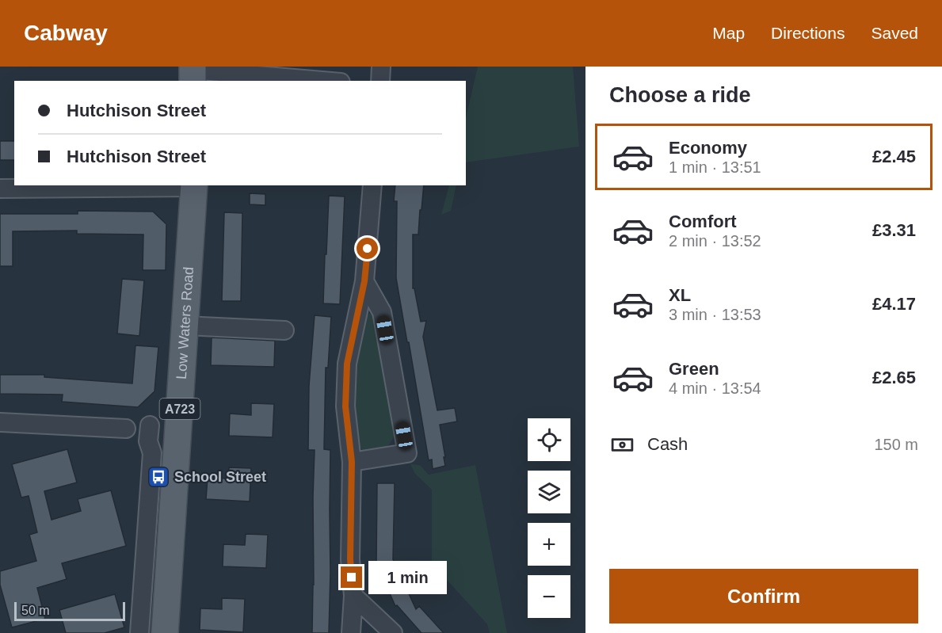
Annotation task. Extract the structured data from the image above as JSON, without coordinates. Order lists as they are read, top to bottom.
{
  "streets": {
    "main road": ["Low Waters Road", "A723"]
  },
  "places": {
    "bus stop": ["School Street"]
  },
  "scale_bar": "50 m",
  "page": {
    "header": "Cabway",
    "nav": ["Map", "Directions", "Saved"],
    "heading": "Choose a ride",
    "banner": ["Hutchison Street", "Hutchison Street"],
    "list": [
      {
        "name": "Economy",
        "note": "1 min · 13:51",
        "value": "£2.45"
      },
      {
        "name": "Comfort",
        "note": "2 min · 13:52",
        "value": "£3.31"
      },
      {
        "name": "XL",
        "note": "3 min · 13:53",
        "value": "£4.17"
      },
      {
        "name": "Green",
        "note": "4 min · 13:54",
        "value": "£2.65"
      }
    ],
    "map_buttons": ["+", "−"],
    "pay": ["Cash", "150 m"],
    "buttons": "Confirm",
    "bubble": "1 min",
    "scale": "50 m"
  }
}
